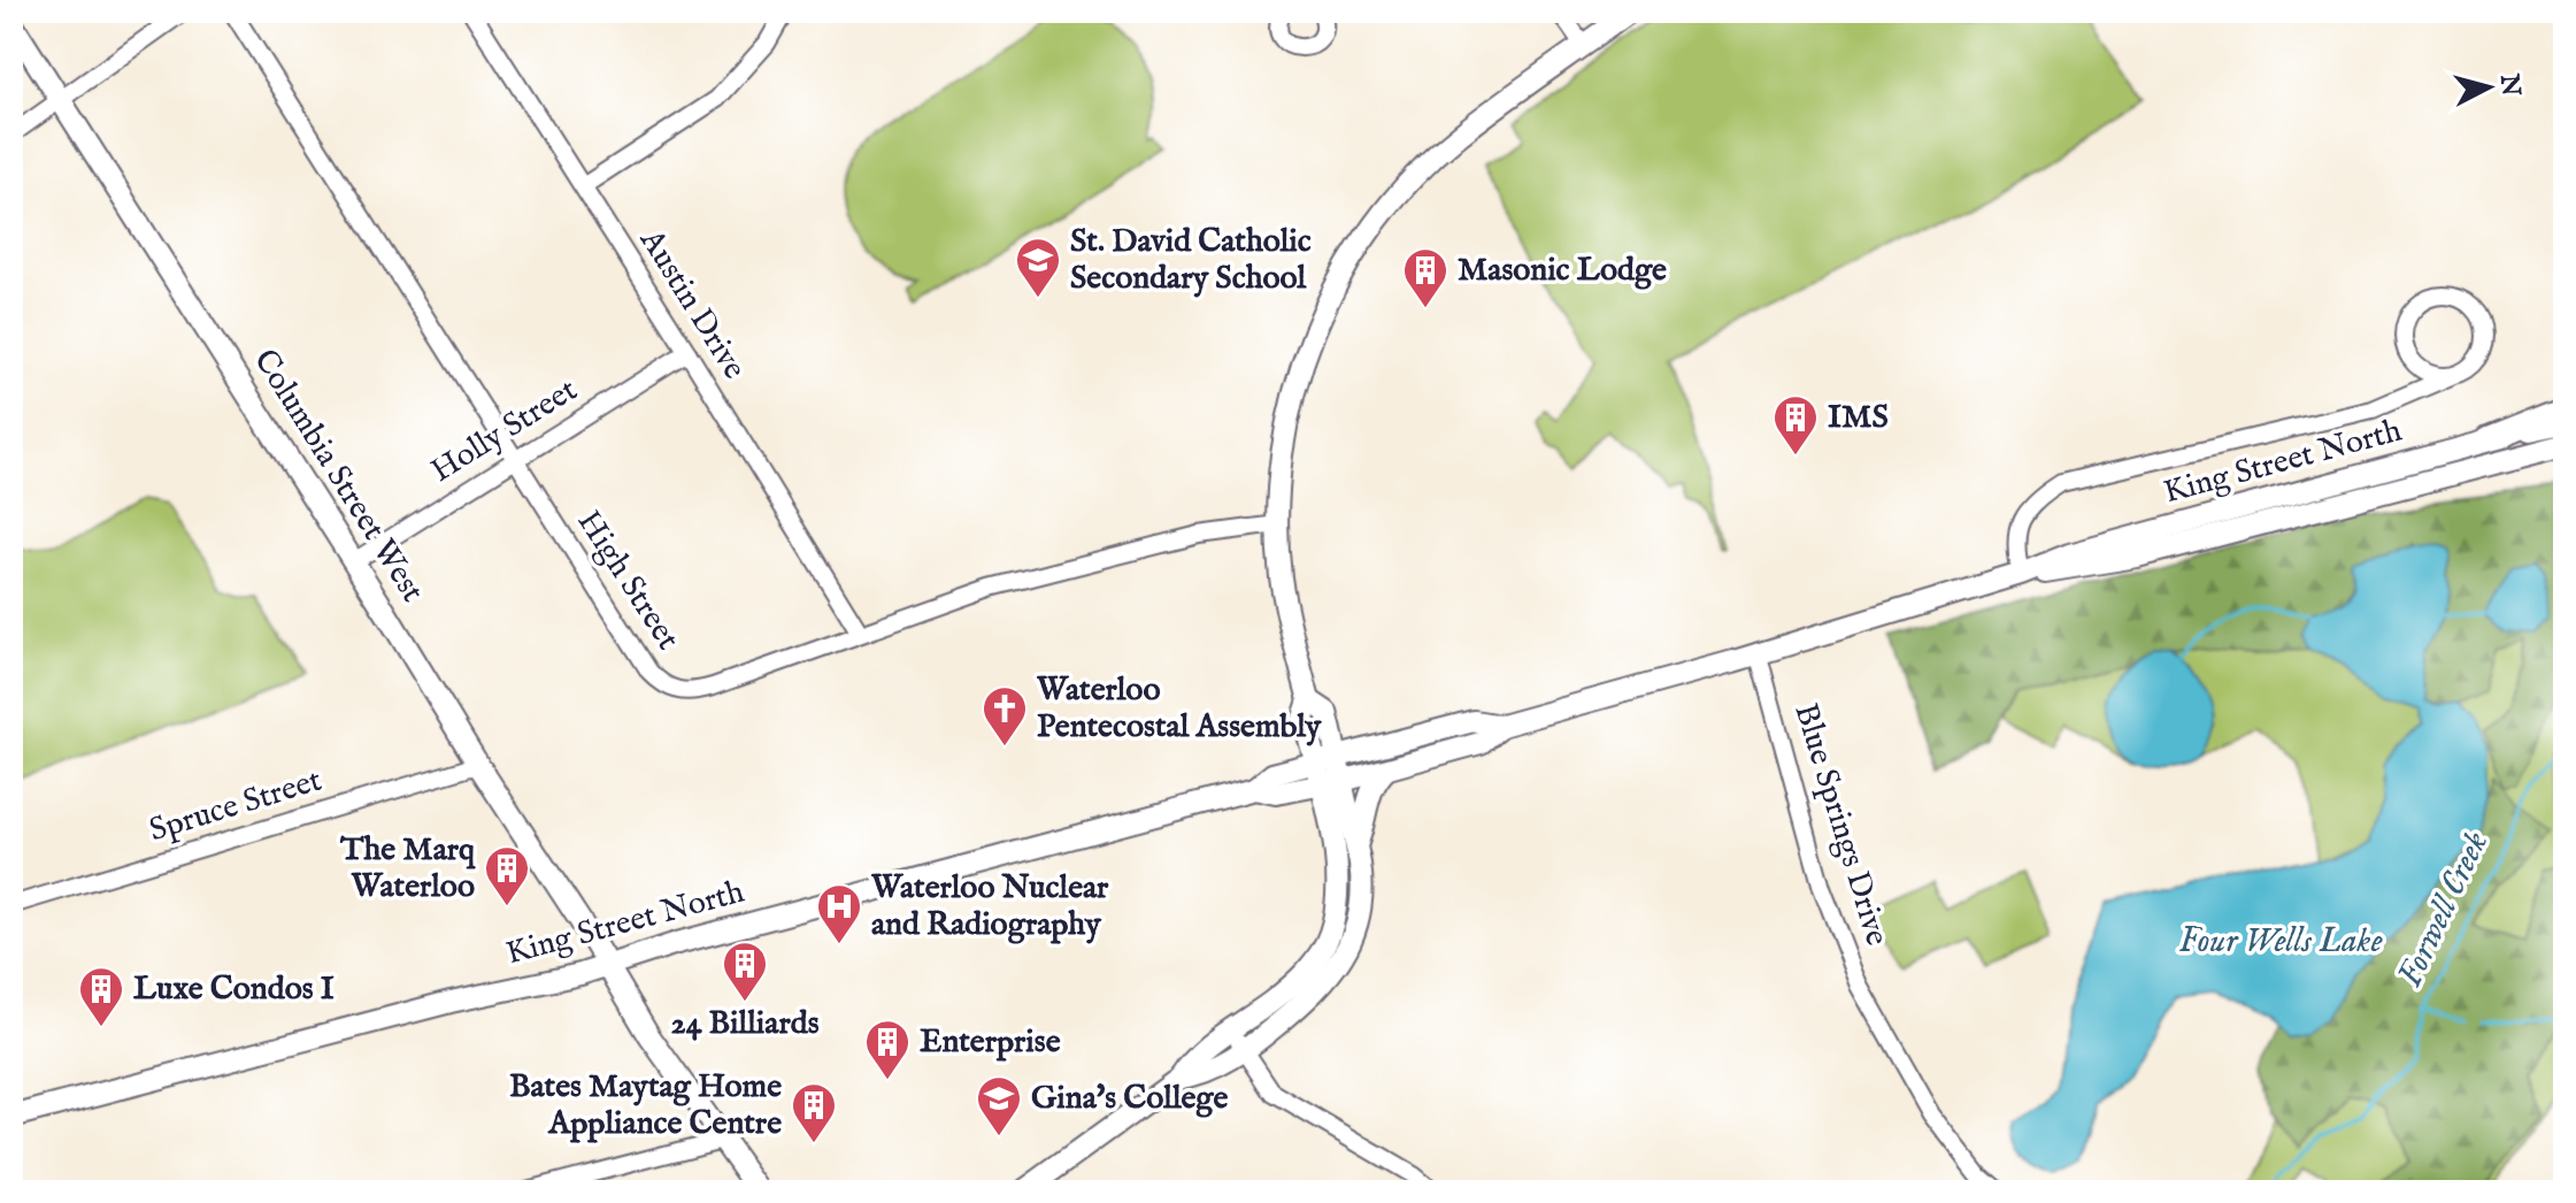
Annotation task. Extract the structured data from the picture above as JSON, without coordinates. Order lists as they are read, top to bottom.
{
  "streets": {
    "main road": ["King Street North", "Columbia Street West"],
    "street": [
      "Austin Drive",
      "Holly Street",
      "High Street",
      "Spruce Street",
      "Blue Springs Drive"
    ]
  },
  "crossings": [
    ["Austin Drive", "Holly Street"],
    ["Austin Drive", "High Street"],
    ["Holly Street", "Columbia Street West"],
    ["Holly Street", "High Street"],
    ["King Street North", "Columbia Street West"],
    ["King Street North", "Blue Springs Drive"],
    ["Columbia Street West", "Spruce Street"]
  ],
  "water": ["Forwell Creek", "Four Wells Lake"],
  "places": {
    "school or university": ["St. David Catholic Secondary School", "Gina's College"],
    "building": [
      "Masonic Lodge",
      "IMS",
      "The Marq Waterloo",
      "24 Billiards",
      "Luxe Condos I",
      "Enterprise",
      "Bates Maytag Home Appliance Centre"
    ],
    "church": ["Waterloo Pentecostal Assembly"],
    "hospital": ["Waterloo Nuclear and Radiography"]
  },
  "north": "right"
}
